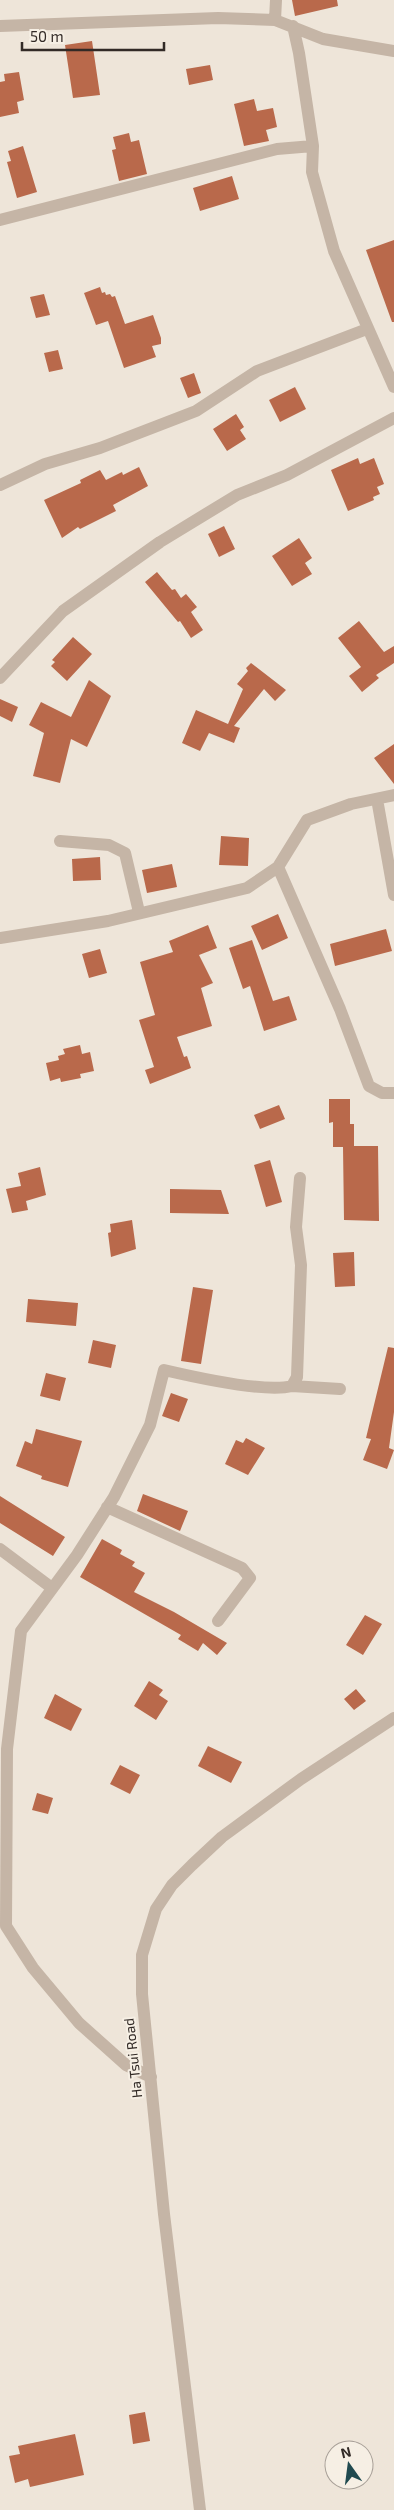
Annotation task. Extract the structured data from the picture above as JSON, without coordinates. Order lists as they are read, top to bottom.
{
  "streets": {
    "street": ["Ha Tsui Road"]
  },
  "scale_bar": "50 m",
  "north": "top"
}
